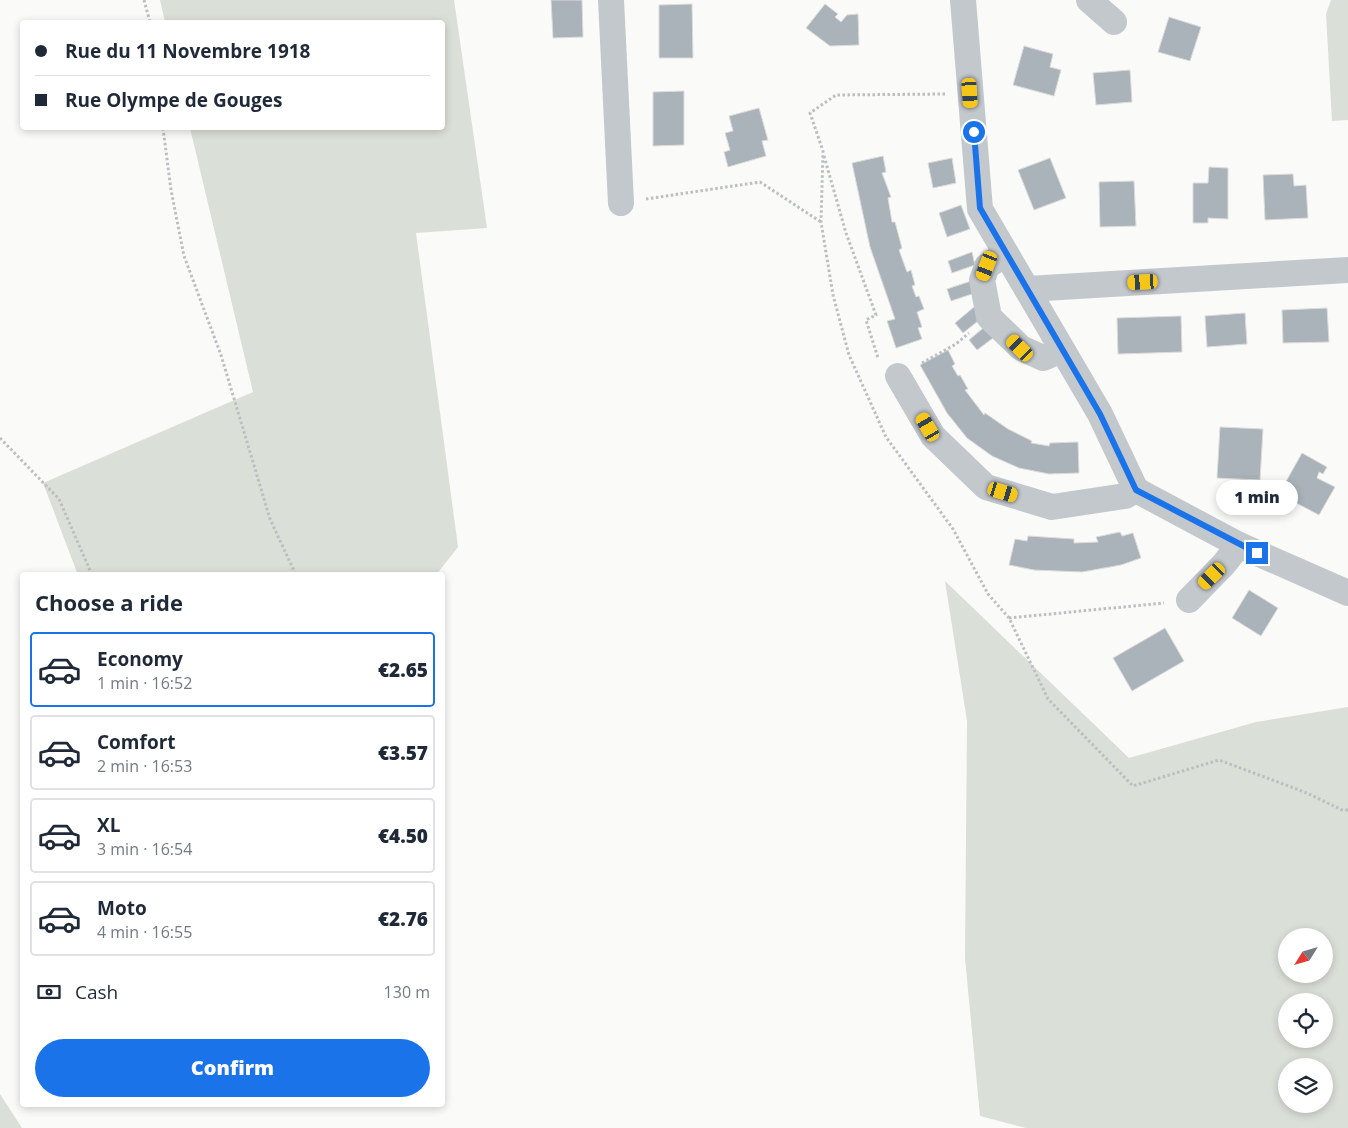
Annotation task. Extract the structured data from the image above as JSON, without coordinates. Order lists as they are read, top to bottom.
{
  "north": "bottom left",
  "page": {
    "banner": ["Rue du 11 Novembre 1918", "Rue Olympe de Gouges"],
    "bubble": "1 min",
    "heading": "Choose a ride",
    "list": [
      {
        "name": "Economy",
        "note": "1 min · 16:52",
        "value": "€2.65"
      },
      {
        "name": "Comfort",
        "note": "2 min · 16:53",
        "value": "€3.57"
      },
      {
        "name": "XL",
        "note": "3 min · 16:54",
        "value": "€4.50"
      },
      {
        "name": "Moto",
        "note": "4 min · 16:55",
        "value": "€2.76"
      }
    ],
    "pay": ["Cash", "130 m"],
    "buttons": "Confirm"
  }
}
